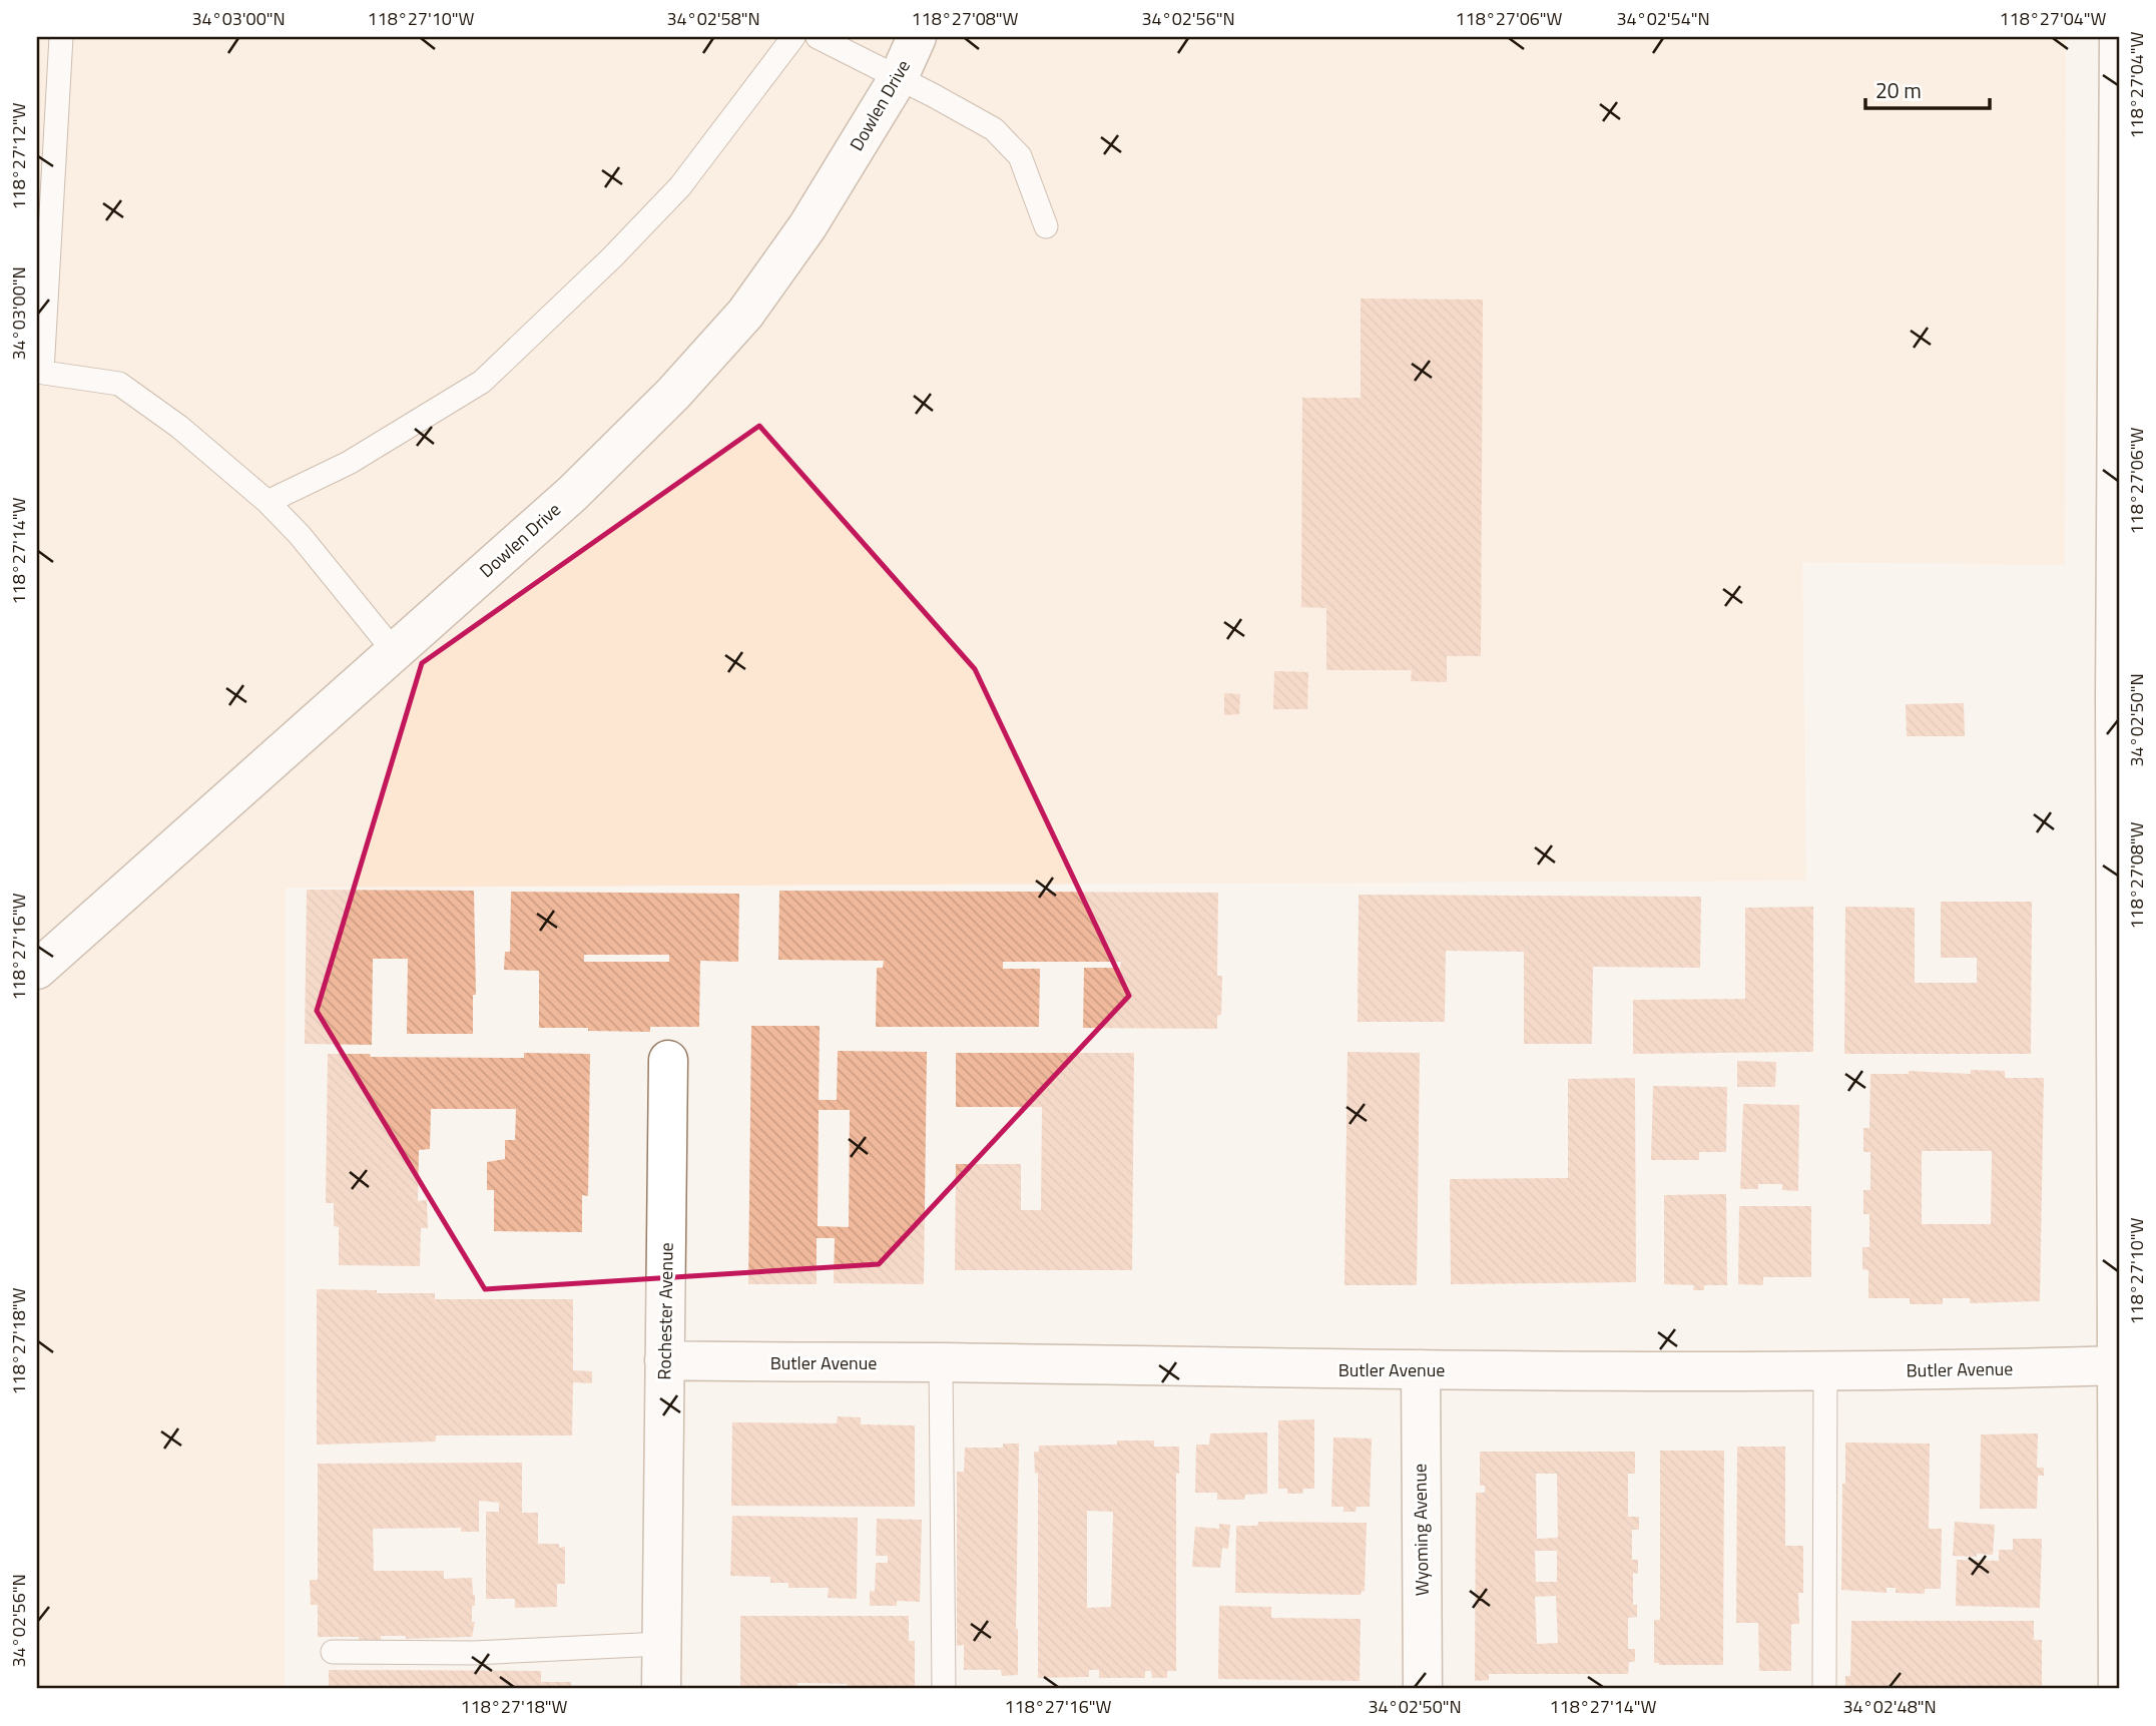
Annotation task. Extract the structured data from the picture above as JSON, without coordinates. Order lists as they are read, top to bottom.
{
  "streets": {
    "street": [
      "Dowlen Drive",
      "Rochester Avenue",
      "Butler Avenue",
      "Wyoming Avenue"
    ]
  },
  "crossings": [
    ["Rochester Avenue", "Butler Avenue"],
    ["Butler Avenue", "Wyoming Avenue"]
  ],
  "scale_bar": "20 m",
  "coordinates": [
    "34°03'00\"N",
    "118°27'10\"W",
    "34°02'58\"N",
    "118°27'08\"W",
    "34°02'56\"N",
    "118°27'06\"W",
    "34°02'54\"N",
    "118°27'04\"W",
    "118°27'12\"W",
    "118°27'14\"W",
    "34°02'50\"N",
    "118°27'16\"W",
    "118°27'18\"W",
    "34°02'48\"N"
  ]
}
